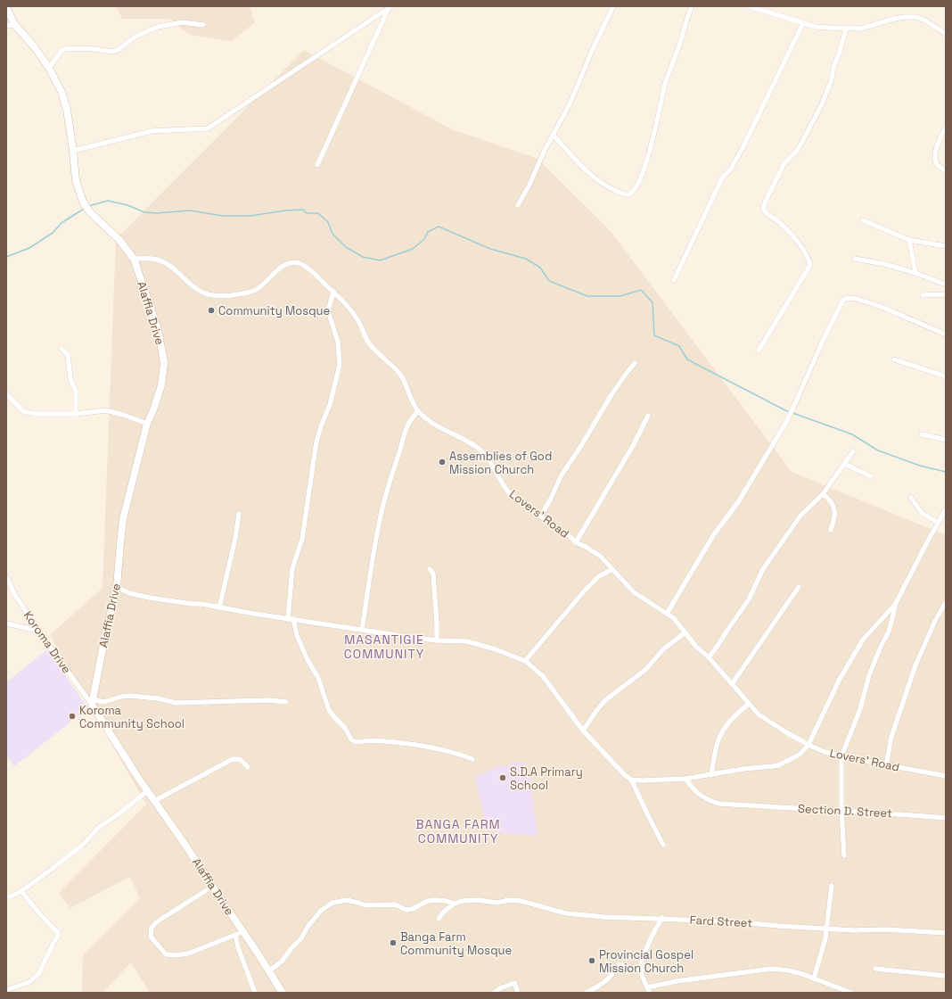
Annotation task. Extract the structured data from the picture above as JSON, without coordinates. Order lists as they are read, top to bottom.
{
  "streets": {
    "street": [
      "Alaffia Drive",
      "Lovers' Road",
      "Koroma Drive",
      "Section D. Street",
      "Fard Street"
    ]
  },
  "crossings": [
    ["Alaffia Drive", "Lovers' Road"],
    ["Alaffia Drive", "Koroma Drive"]
  ],
  "districts": ["MASANTIGIE COMMUNITY", "BANGA FARM COMMUNITY"],
  "places": [
    "Community Mosque",
    "Assemblies of God Mission Church",
    "Koroma Community School",
    "S.D.A Primary School",
    "Banga Farm Community Mosque",
    "Provincial Gospel Mission Church"
  ]
}
